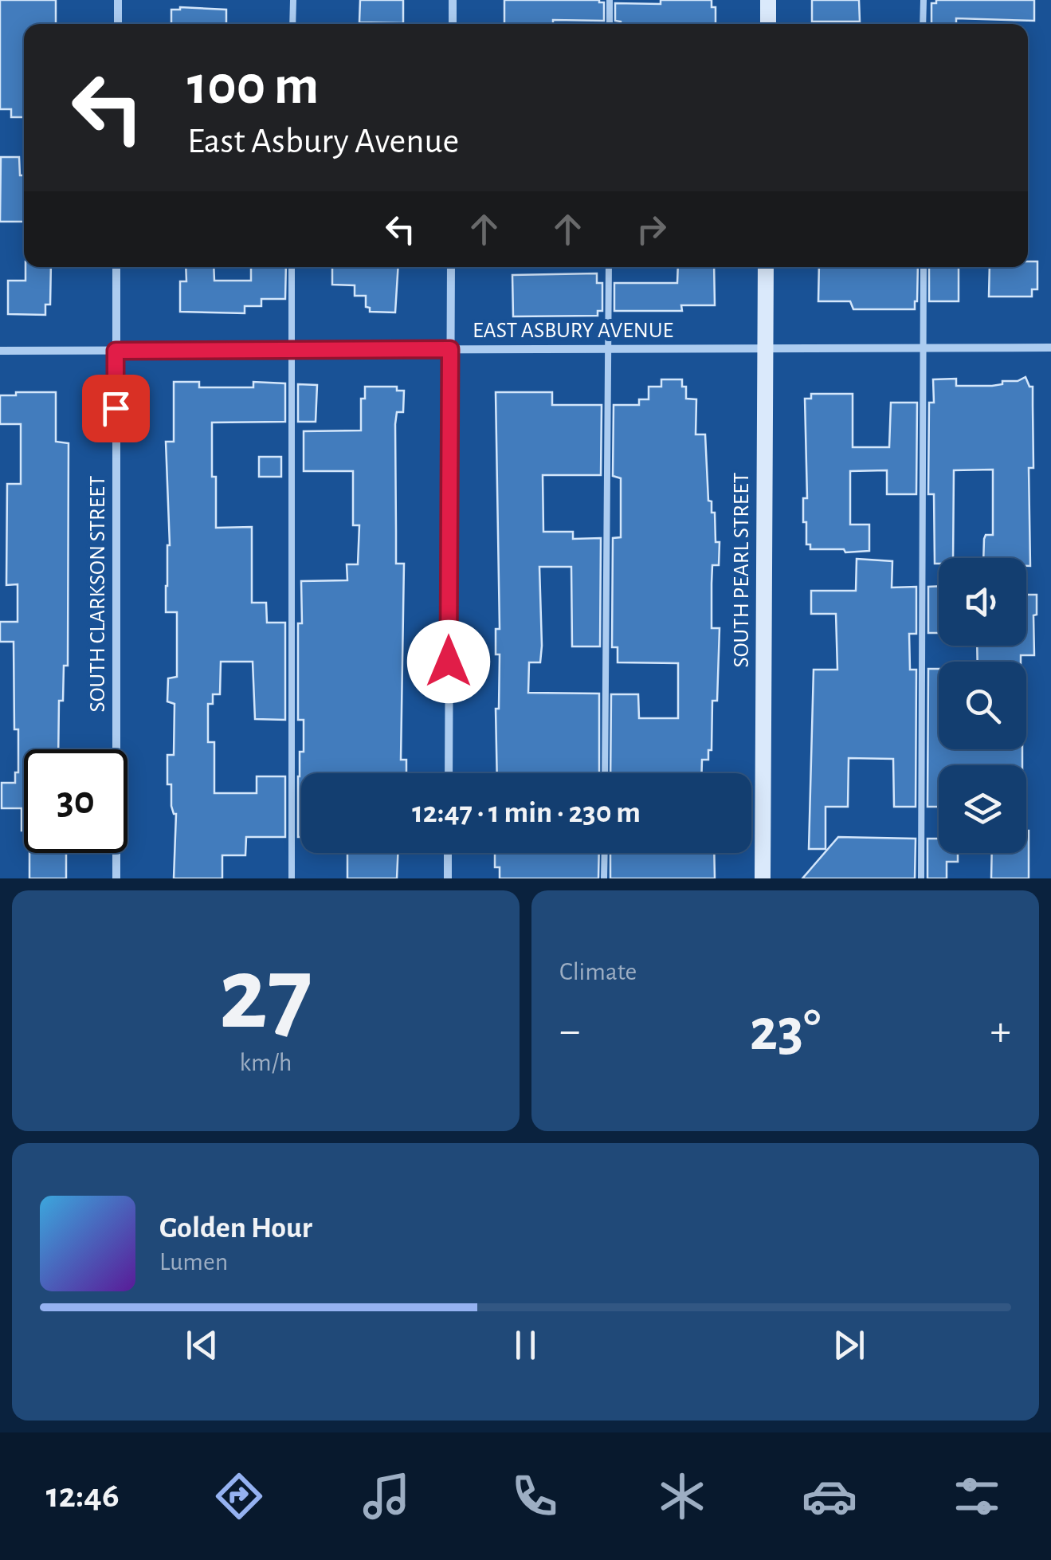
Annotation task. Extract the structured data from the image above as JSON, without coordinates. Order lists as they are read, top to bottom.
{
  "streets": {
    "street": ["EAST ASBURY AVENUE", "SOUTH PEARL STREET", "SOUTH CLARKSON STREET"]
  },
  "crossings": [
    ["EAST ASBURY AVENUE", "SOUTH PEARL STREET"],
    ["EAST ASBURY AVENUE", "SOUTH CLARKSON STREET"]
  ],
  "page": {
    "turn": ["100 m", "East Asbury Avenue"],
    "limit": "30",
    "trip": "12:47 · 1 min · 230 m",
    "tile": [
      ["27", "km/h"],
      "Climate"
    ],
    "heat": ["−", "23°", "+"],
    "song": ["Golden Hour", "Lumen"],
    "tabs": "12:46"
  }
}
